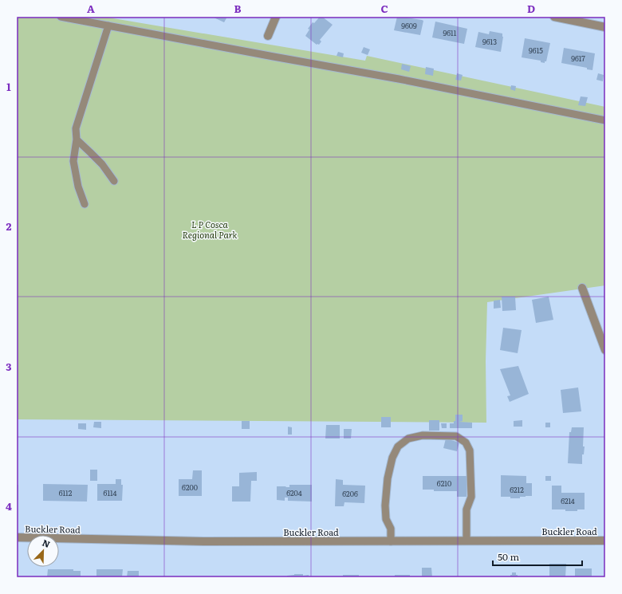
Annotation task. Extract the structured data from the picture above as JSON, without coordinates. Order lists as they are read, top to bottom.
{
  "streets": {
    "street": ["Buckler Road"]
  },
  "parks": ["L P Cosca Regional Park"],
  "house_numbers": [
    "9609",
    "9611",
    "9613",
    "9615",
    "9617",
    "6210",
    "6200",
    "6212",
    "6112",
    "6114",
    "6204",
    "6206",
    "6214"
  ],
  "scale_bar": "50 m",
  "north": "top right",
  "grid": {
    "columns": [
      "A",
      "B",
      "C",
      "D"
    ],
    "rows": [
      "1",
      "2",
      "3",
      "4"
    ]
  }
}
